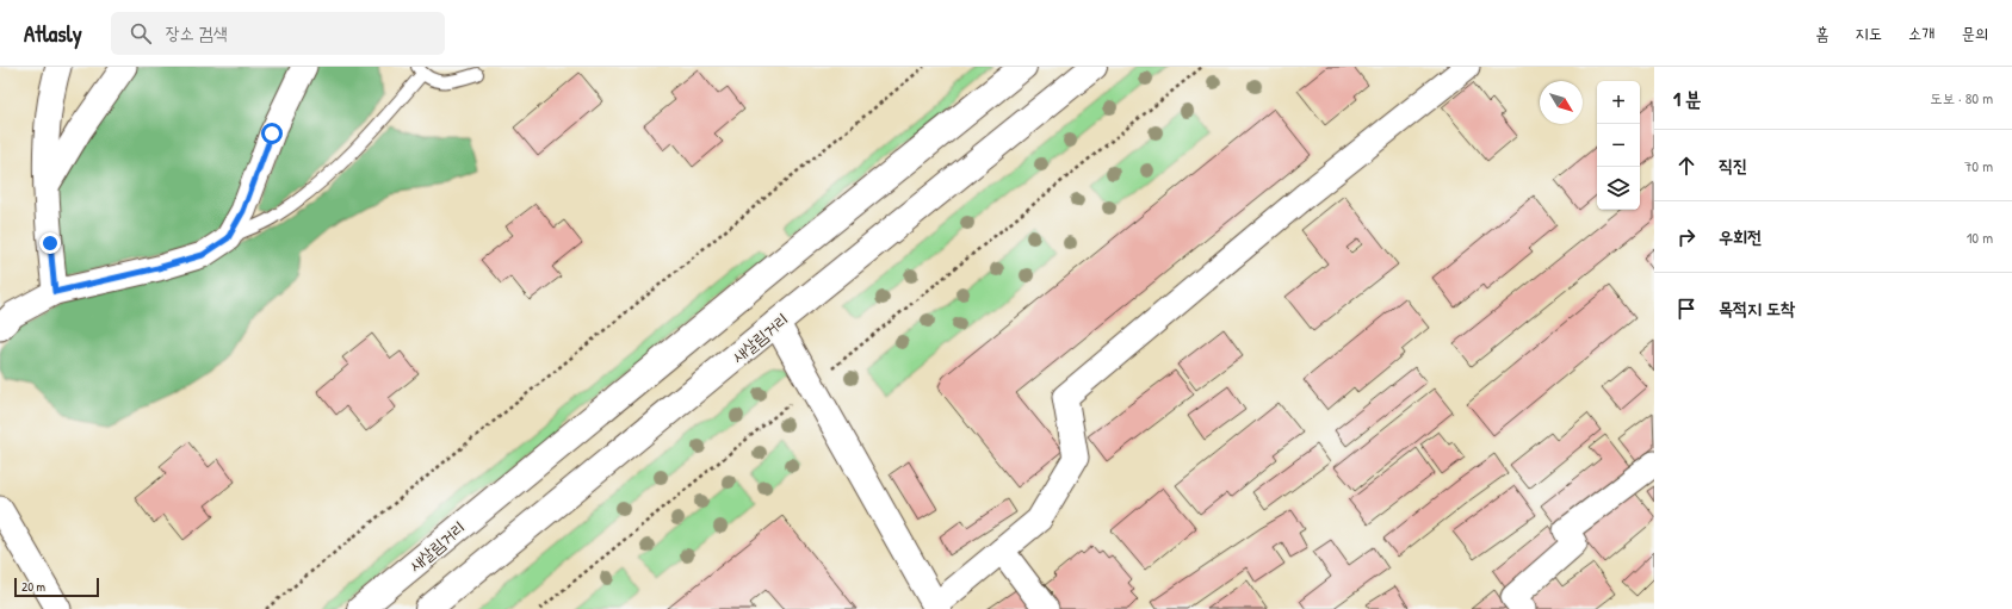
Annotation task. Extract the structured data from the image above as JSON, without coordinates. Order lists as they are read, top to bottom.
{
  "streets": {
    "main road": ["새살림거리"]
  },
  "scale_bar": "20 m",
  "north": "bottom right",
  "page": {
    "header": "Atlasly",
    "search": "장소 검색",
    "nav": [
      "홈",
      "지도",
      "소개",
      "문의"
    ],
    "heading": ["1 분", "도보 · 80 m"],
    "map_buttons": ["+", "−"],
    "list": [
      ["직진", "70 m"],
      ["우회전", "10 m"],
      "목적지 도착"
    ],
    "scale": "20 m"
  }
}
